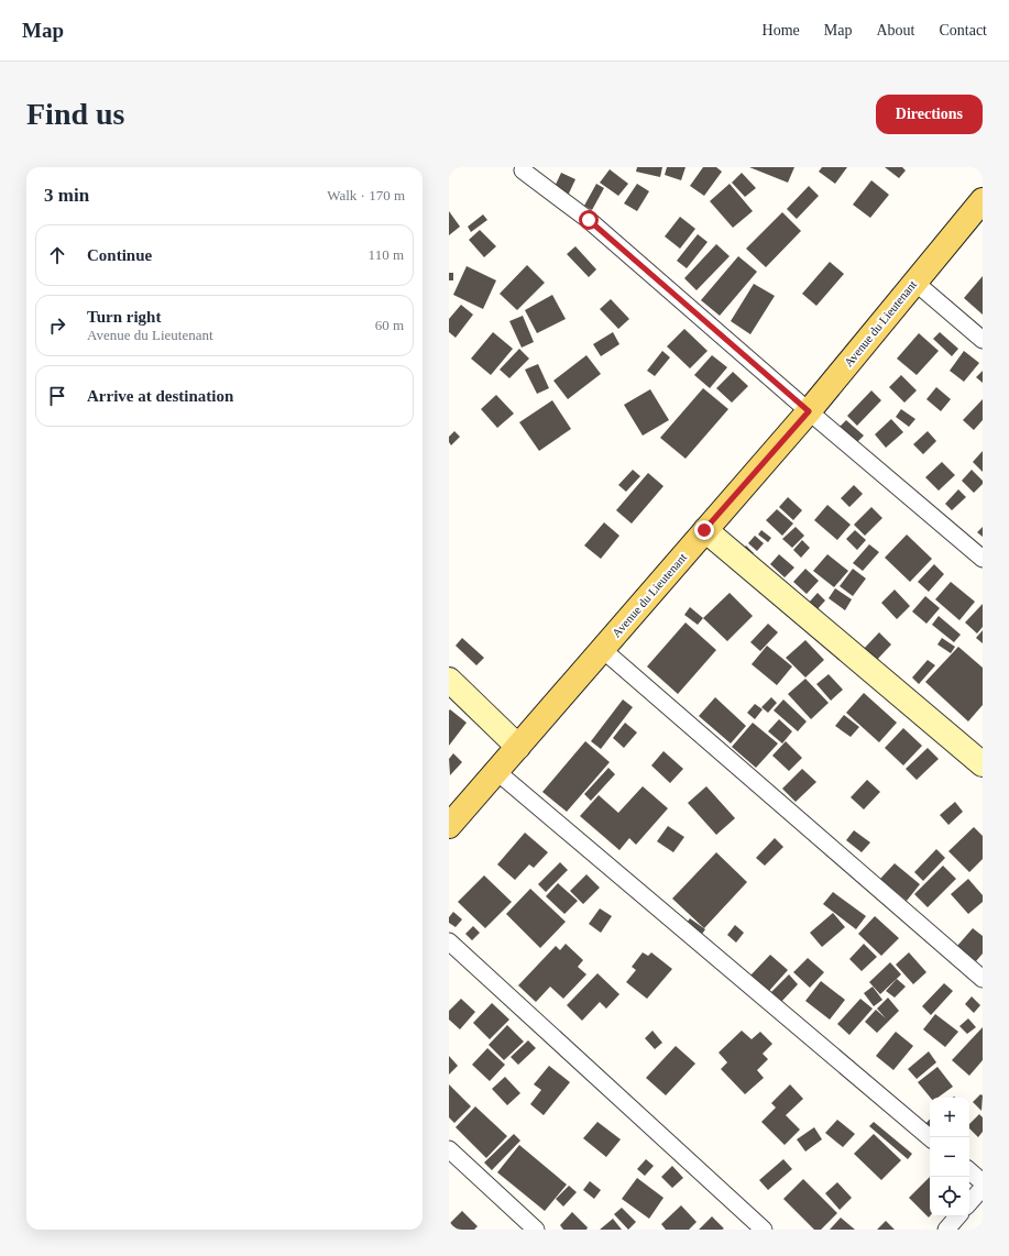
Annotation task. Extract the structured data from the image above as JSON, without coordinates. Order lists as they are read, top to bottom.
{
  "streets": {
    "main road": ["Avenue du Lieutenant"]
  },
  "page": {
    "header": "Map",
    "nav": [
      "Home",
      "Map",
      "About",
      "Contact"
    ],
    "buttons": "Directions",
    "title": "Find us",
    "heading": ["3 min", "Walk · 170 m"],
    "list": [
      ["Continue", "110 m"],
      ["Turn right", "Avenue du Lieutenant", "60 m"],
      "Arrive at destination"
    ],
    "map_buttons": ["+", "−"]
  }
}
